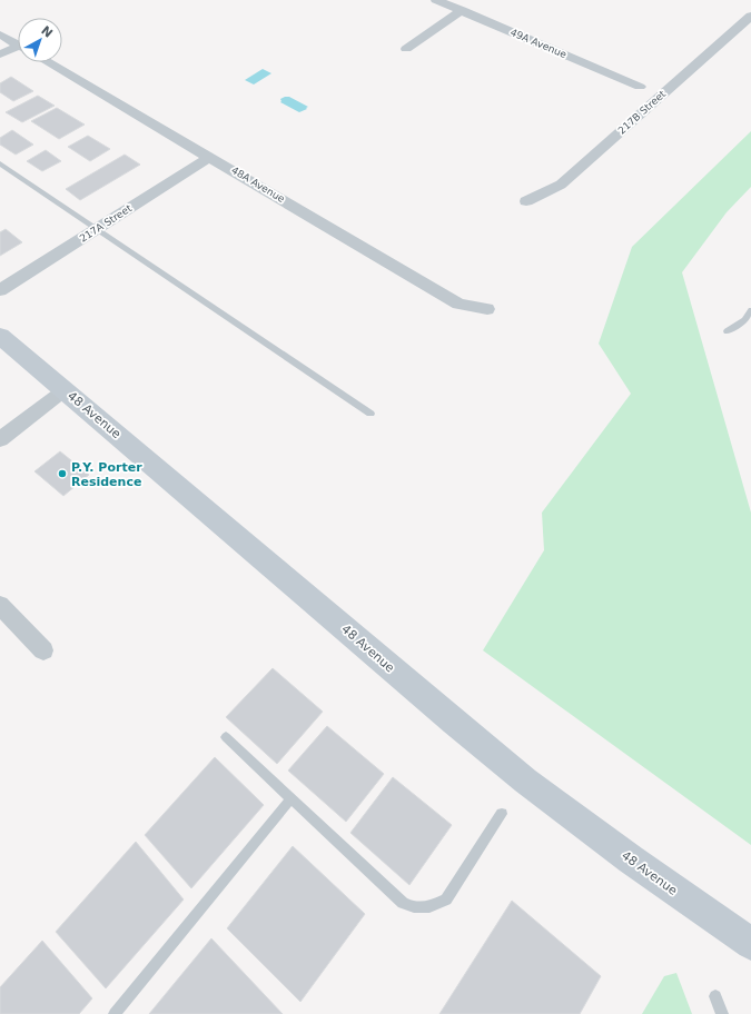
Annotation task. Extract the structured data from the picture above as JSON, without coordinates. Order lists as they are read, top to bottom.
{
  "streets": {
    "main road": ["48 Avenue"],
    "street": [
      "49A Avenue",
      "217B Street",
      "48A Avenue",
      "217A Street"
    ]
  },
  "crossings": [
    ["48A Avenue", "217A Street"]
  ],
  "places": ["P.Y. Porter Residence"],
  "north": "top right"
}
